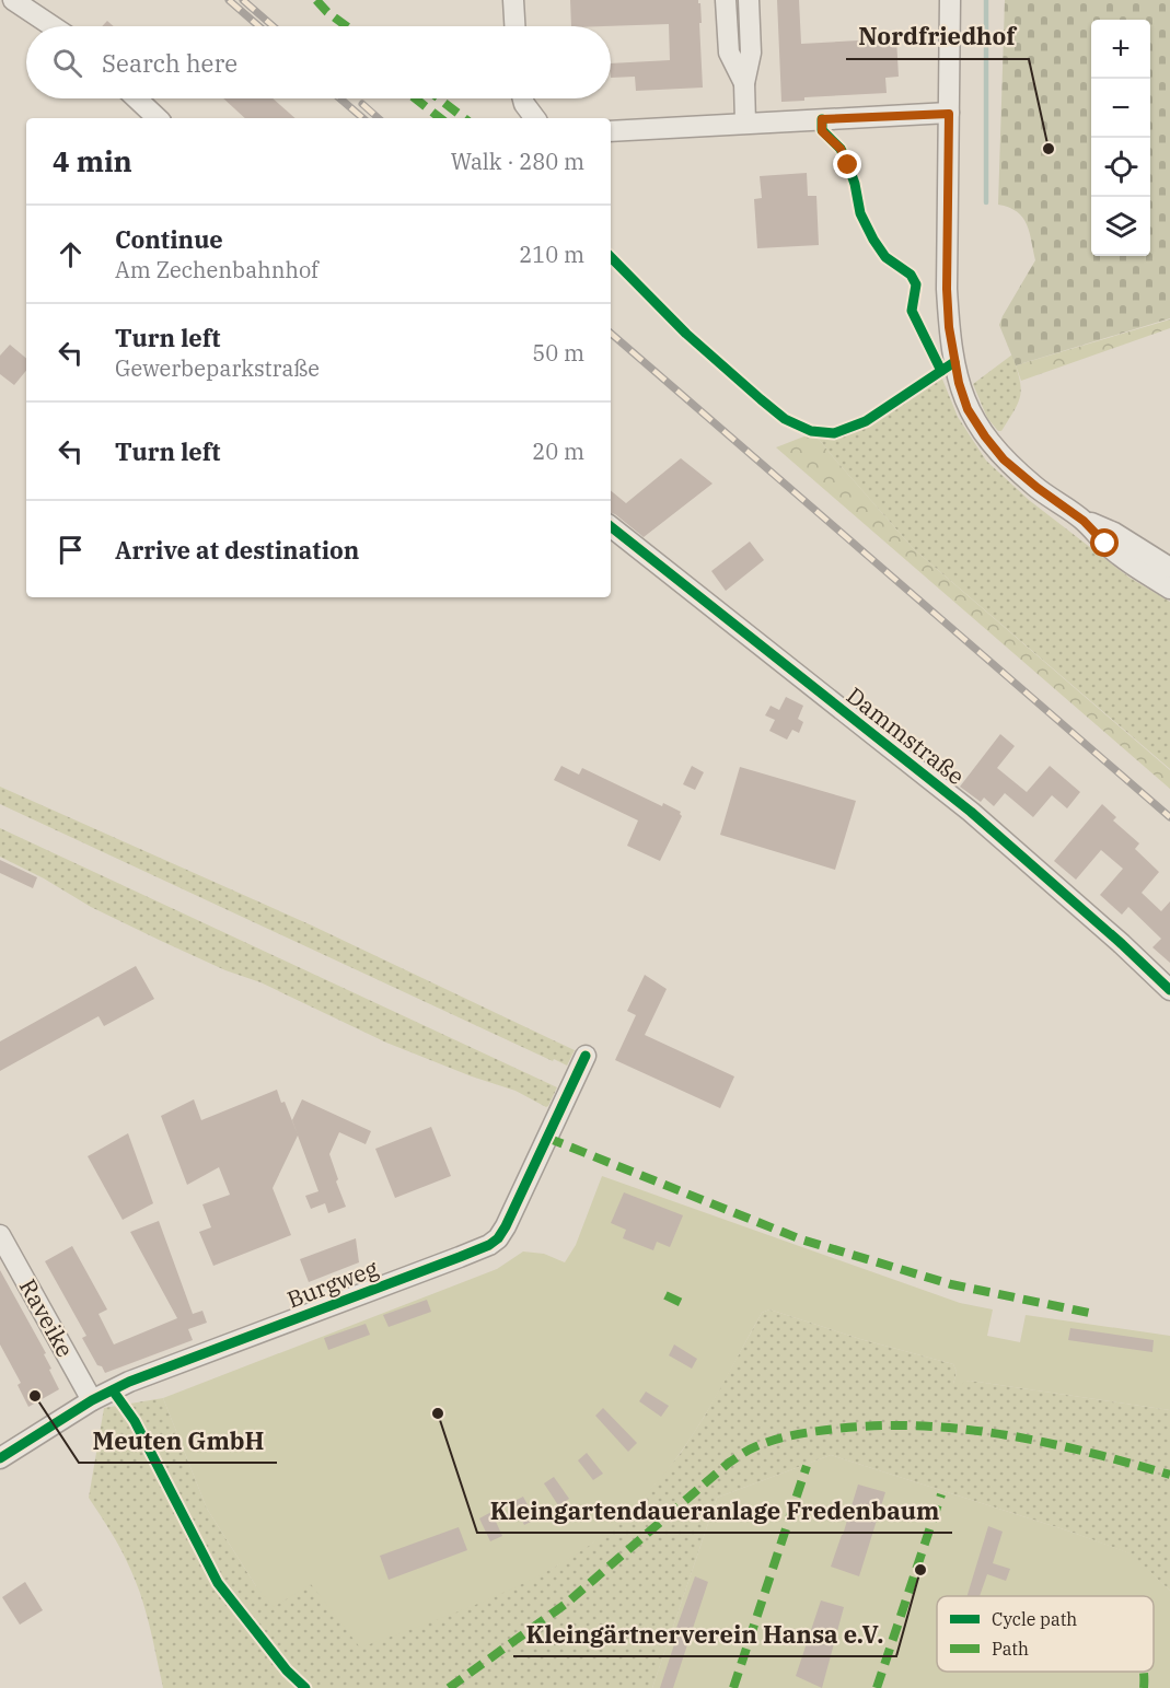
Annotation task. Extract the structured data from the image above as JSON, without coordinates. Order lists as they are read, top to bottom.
{
  "streets": {
    "street": ["Dammstraße", "Burgweg", "Raveike"]
  },
  "crossings": [
    ["Burgweg", "Raveike"]
  ],
  "places": [
    "Nordfriedhof",
    "Meuten GmbH",
    "Kleingartendaueranlage Fredenbaum",
    "Kleingärtnerverein Hansa e.V."
  ],
  "legend": ["Cycle path", "Path"],
  "page": {
    "map_buttons": ["+", "−"],
    "search": "Search here",
    "heading": ["4 min", "Walk · 280 m"],
    "list": [
      ["Continue", "Am Zechenbahnhof", "210 m"],
      ["Turn left", "Gewerbeparkstraße", "50 m"],
      ["Turn left", "20 m"],
      "Arrive at destination"
    ]
  }
}
